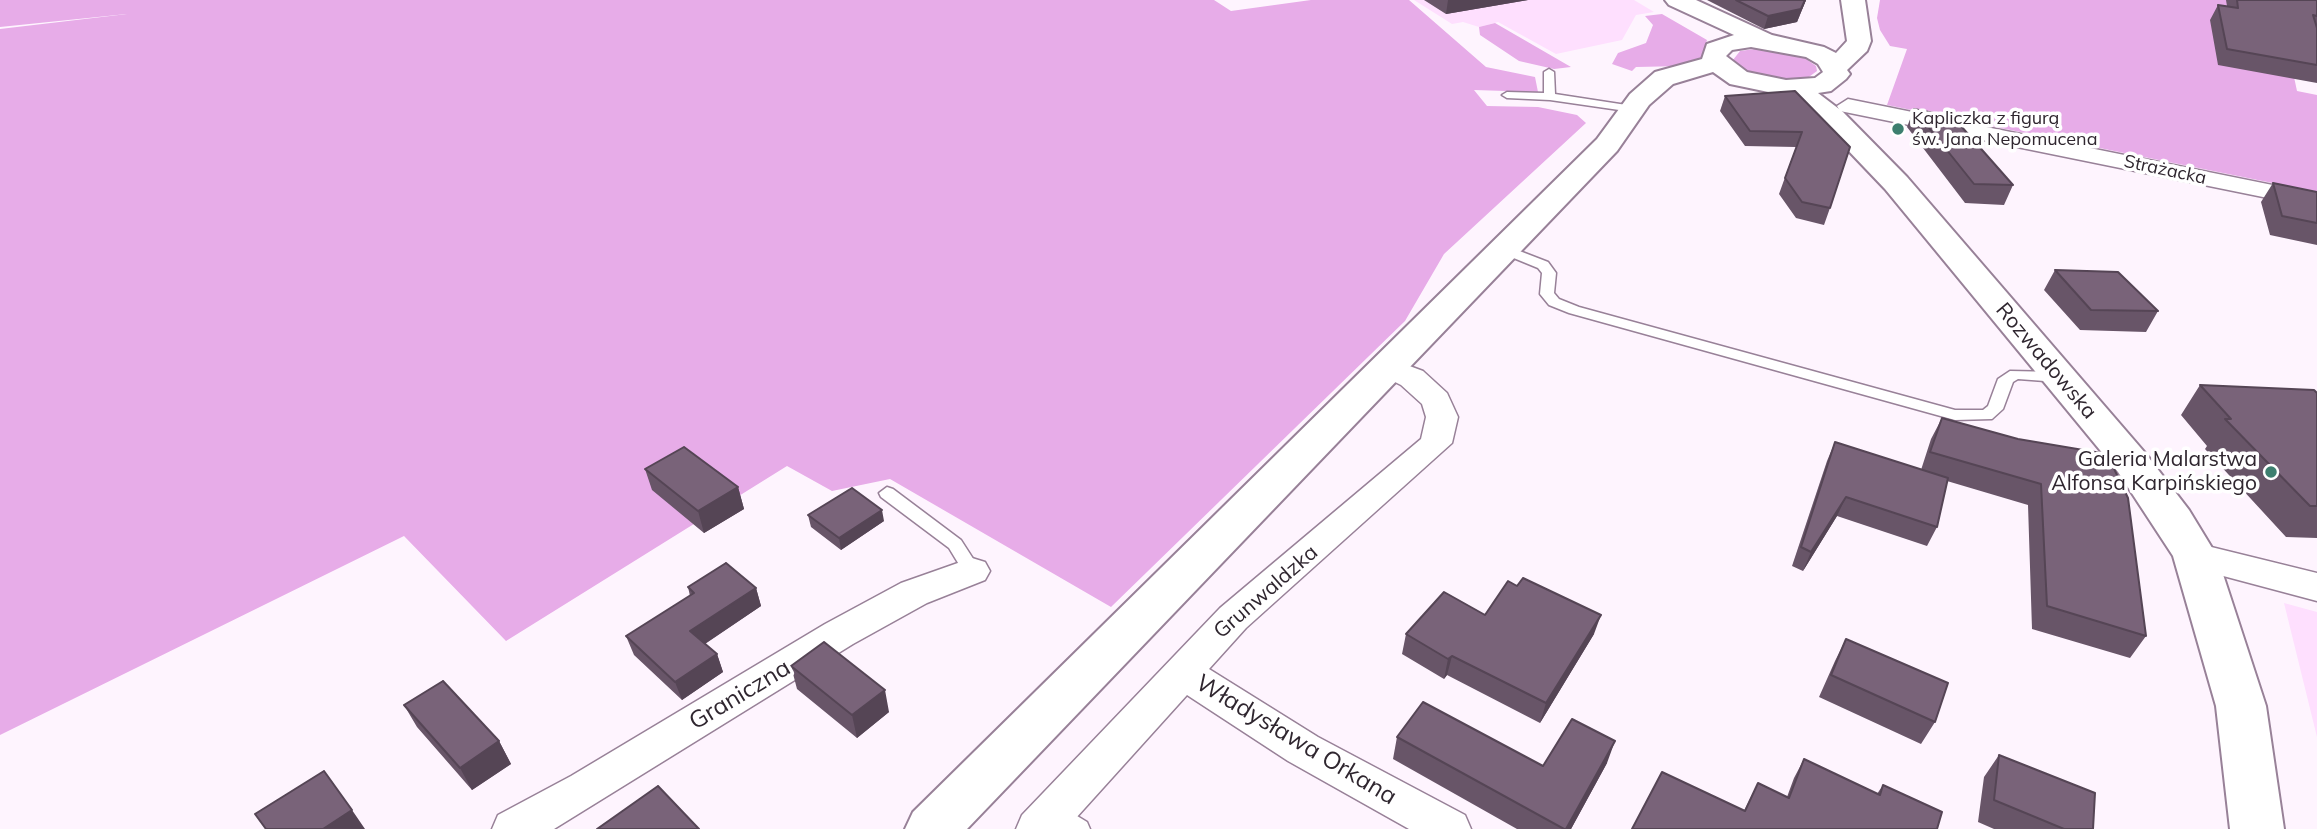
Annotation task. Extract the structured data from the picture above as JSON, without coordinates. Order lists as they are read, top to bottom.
{
  "streets": {
    "street": [
      "Strażacka",
      "Rozwadowska",
      "Grunwaldzka",
      "Graniczna",
      "Władysława Orkana"
    ]
  },
  "crossings": [
    ["Strażacka", "Rozwadowska"],
    ["Grunwaldzka", "Władysława Orkana"]
  ],
  "places": ["Kapliczka z figurą św. Jana Nepomucena", "Galeria Malarstwa Alfonsa Karpińskiego"]
}
